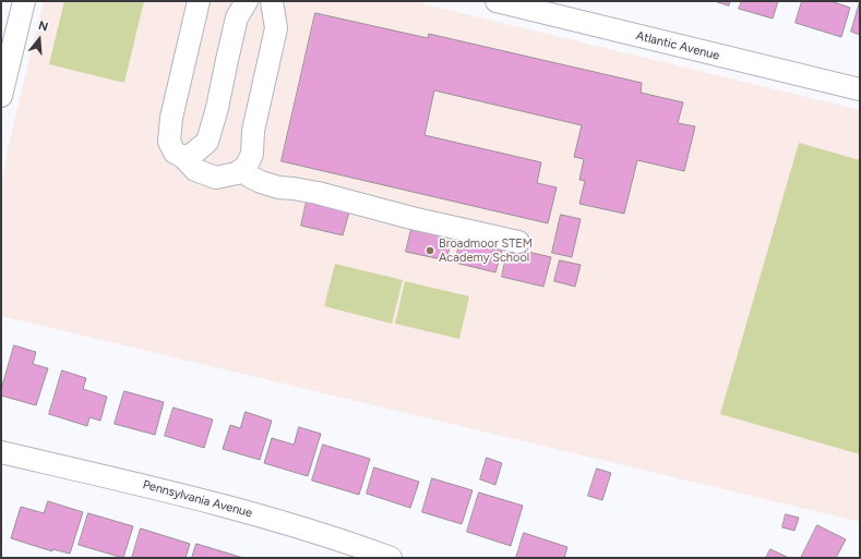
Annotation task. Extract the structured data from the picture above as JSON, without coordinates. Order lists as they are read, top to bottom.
{
  "streets": {
    "street": ["Atlantic Avenue", "Pennsylvania Avenue"]
  },
  "places": ["Broadmoor STEM Academy School"],
  "north": "top"
}
